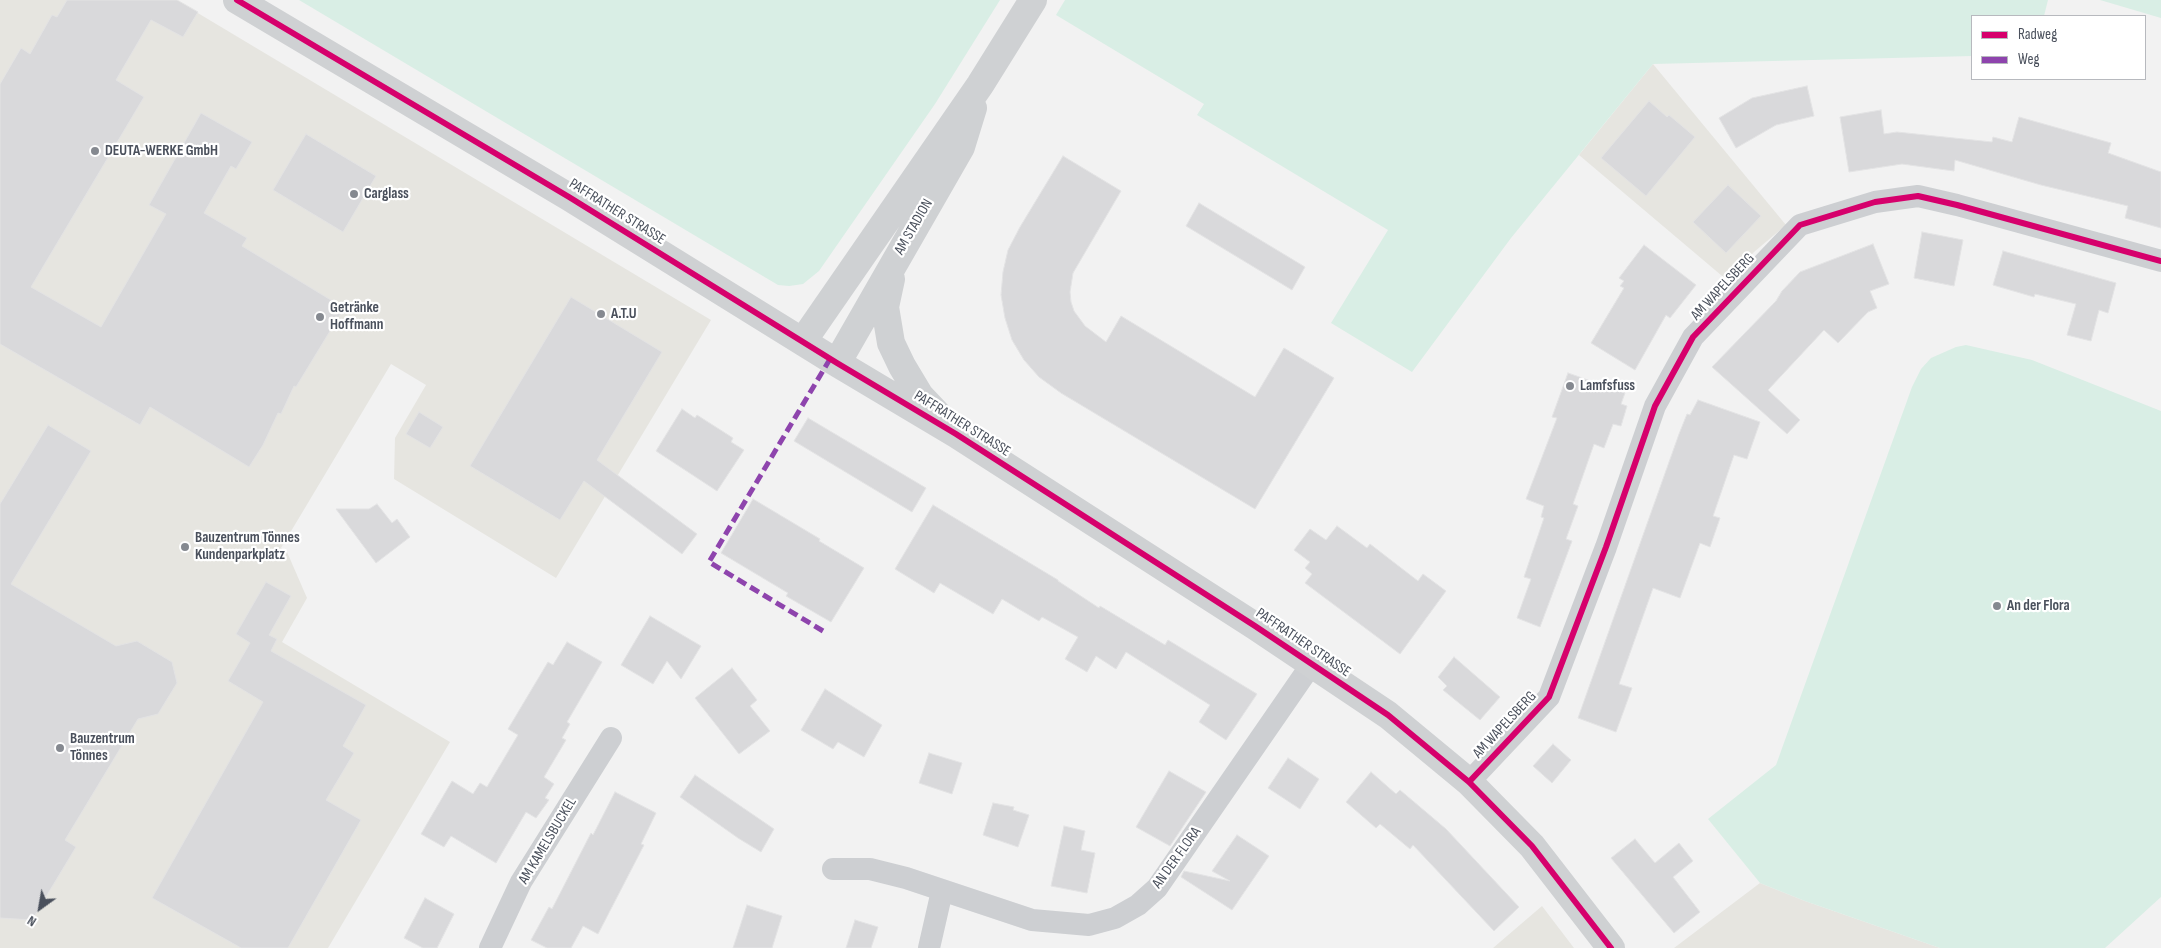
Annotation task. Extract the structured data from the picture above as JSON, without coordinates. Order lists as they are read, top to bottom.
{
  "streets": {
    "main road": ["PAFFRATHER STRASSE", "AM STADION"],
    "street": ["AM WAPELSBERG", "AM KAMELSBUCKEL", "AN DER FLORA"]
  },
  "crossings": [
    ["PAFFRATHER STRASSE", "AM STADION"],
    ["PAFFRATHER STRASSE", "AM WAPELSBERG"],
    ["PAFFRATHER STRASSE", "AN DER FLORA"]
  ],
  "places": [
    "DEUTA-WERKE GmbH",
    "Carglass",
    "A.T.U",
    "Getränke Hoffmann",
    "Lamfsfuss",
    "Bauzentrum Tönnes Kundenparkplatz",
    "An der Flora",
    "Bauzentrum Tönnes"
  ],
  "legend": ["Radweg", "Weg"],
  "north": "bottom left"
}
